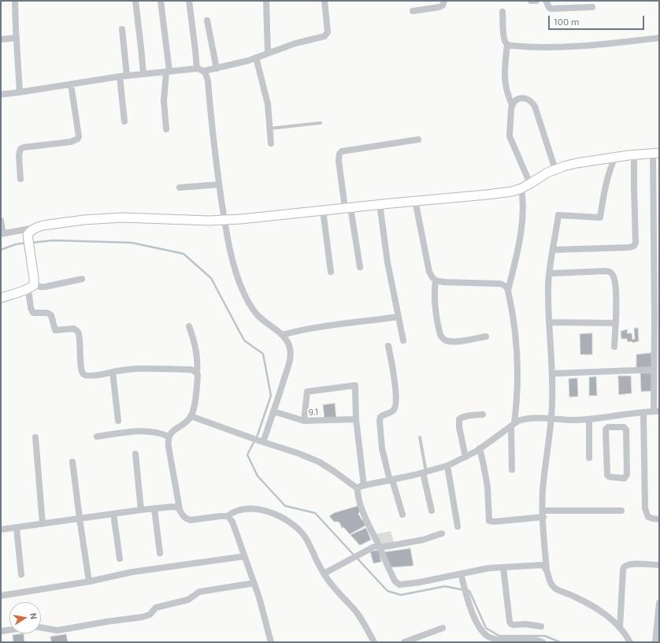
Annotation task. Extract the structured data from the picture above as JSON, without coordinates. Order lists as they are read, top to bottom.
{
  "streets": {
    "street": ["9.1"]
  },
  "scale_bar": "100 m",
  "north": "right"
}
